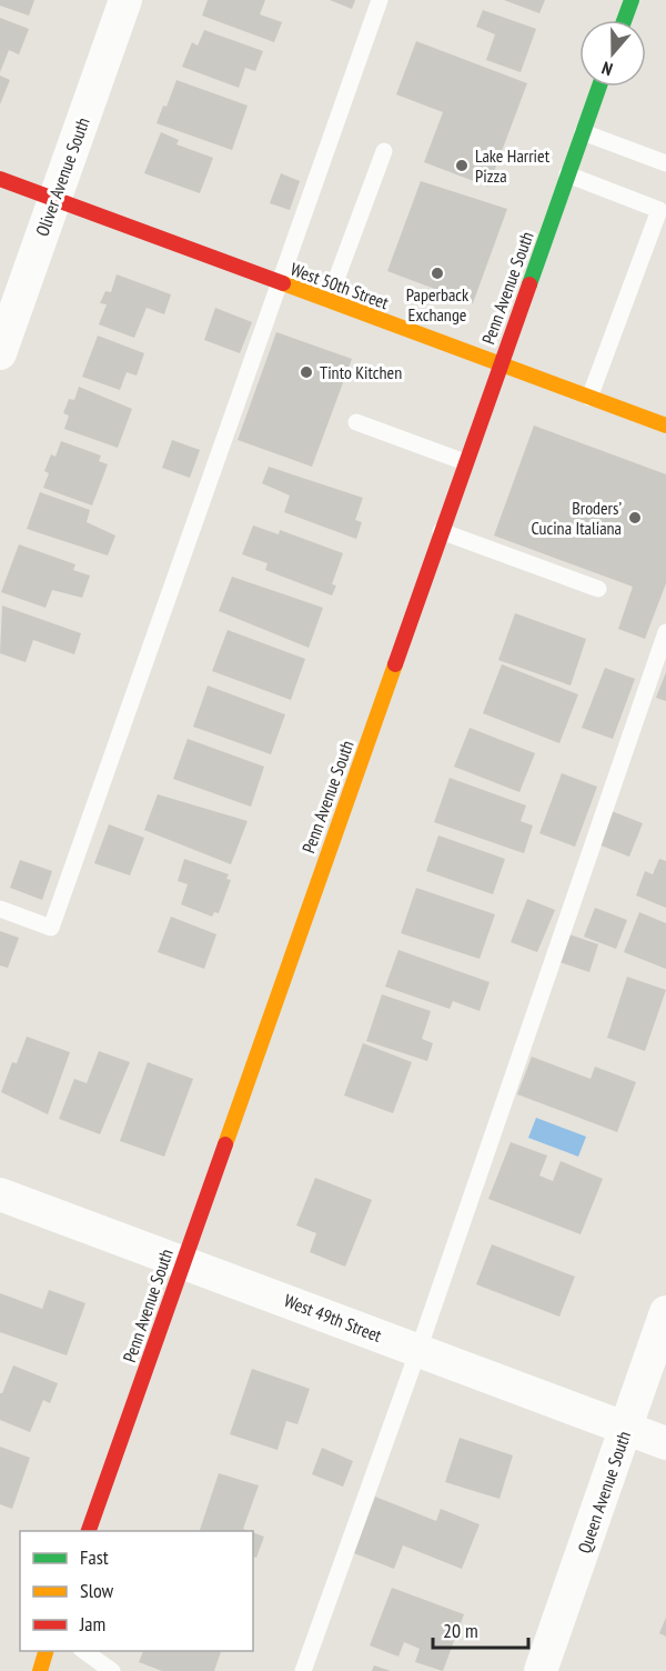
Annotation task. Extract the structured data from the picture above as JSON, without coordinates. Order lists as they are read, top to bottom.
{
  "streets": {
    "street": [
      "Oliver Avenue South",
      "West 50th Street",
      "Penn Avenue South",
      "West 49th Street",
      "Queen Avenue South"
    ]
  },
  "crossings": [
    ["Oliver Avenue South", "West 50th Street"],
    ["West 50th Street", "Penn Avenue South"],
    ["Penn Avenue South", "West 49th Street"],
    ["West 49th Street", "Queen Avenue South"]
  ],
  "places": [
    "Lake Harriet Pizza",
    "Paperback Exchange",
    "Tinto Kitchen",
    "Broders’ Cucina Italiana"
  ],
  "legend": ["Fast", "Slow", "Jam"],
  "scale_bar": "20 m",
  "north": "bottom"
}
